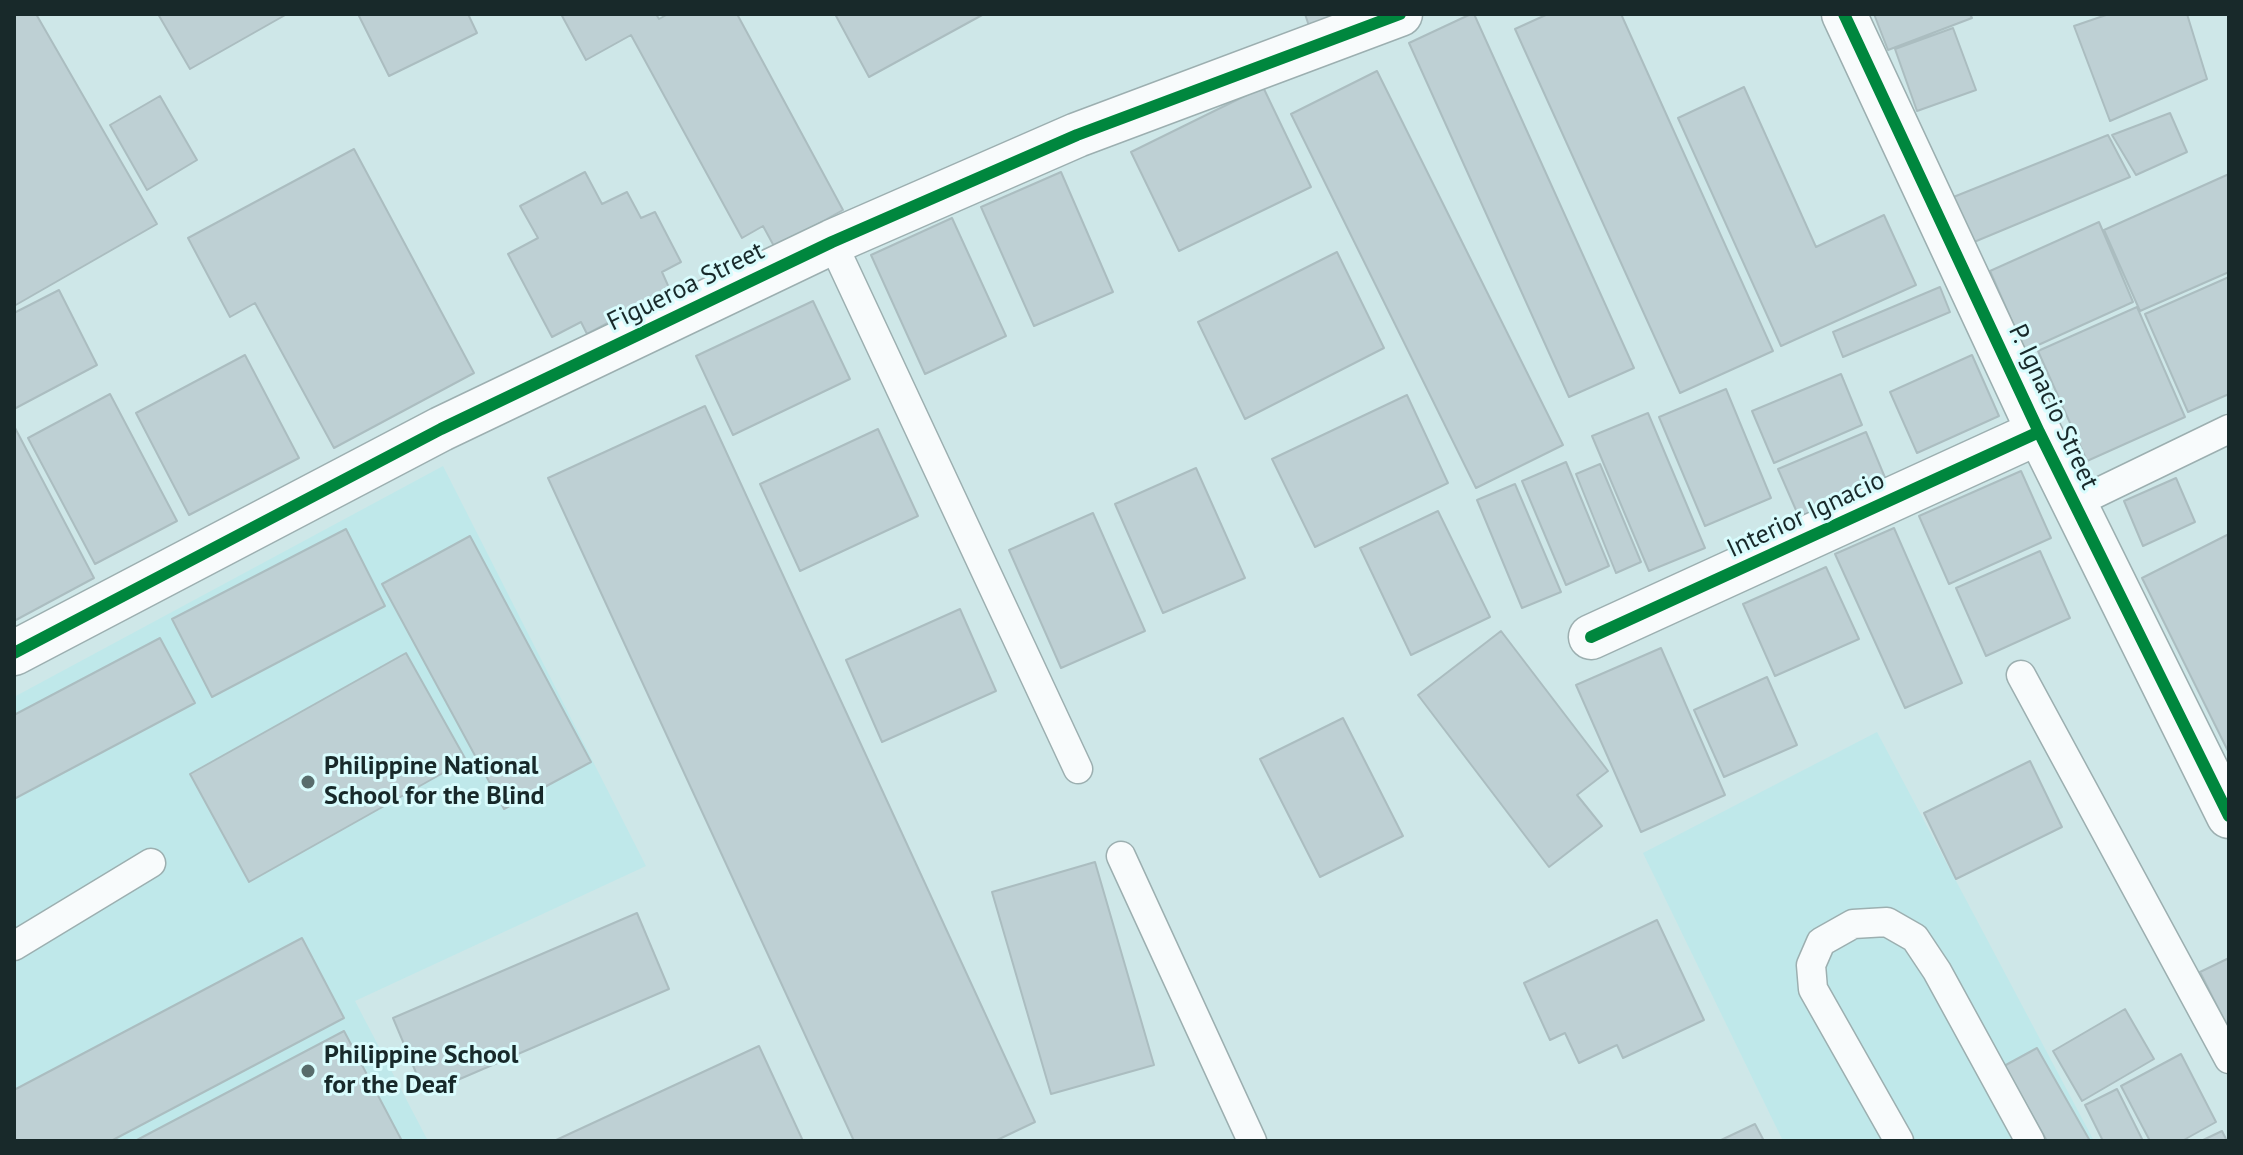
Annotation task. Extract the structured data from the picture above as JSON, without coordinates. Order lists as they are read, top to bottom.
{
  "streets": {
    "street": ["Figueroa Street", "P. Ignacio Street", "Interior Ignacio"]
  },
  "crossings": [
    ["P. Ignacio Street", "Interior Ignacio"]
  ],
  "places": ["Philippine National School for the Blind", "Philippine School for the Deaf"]
}
